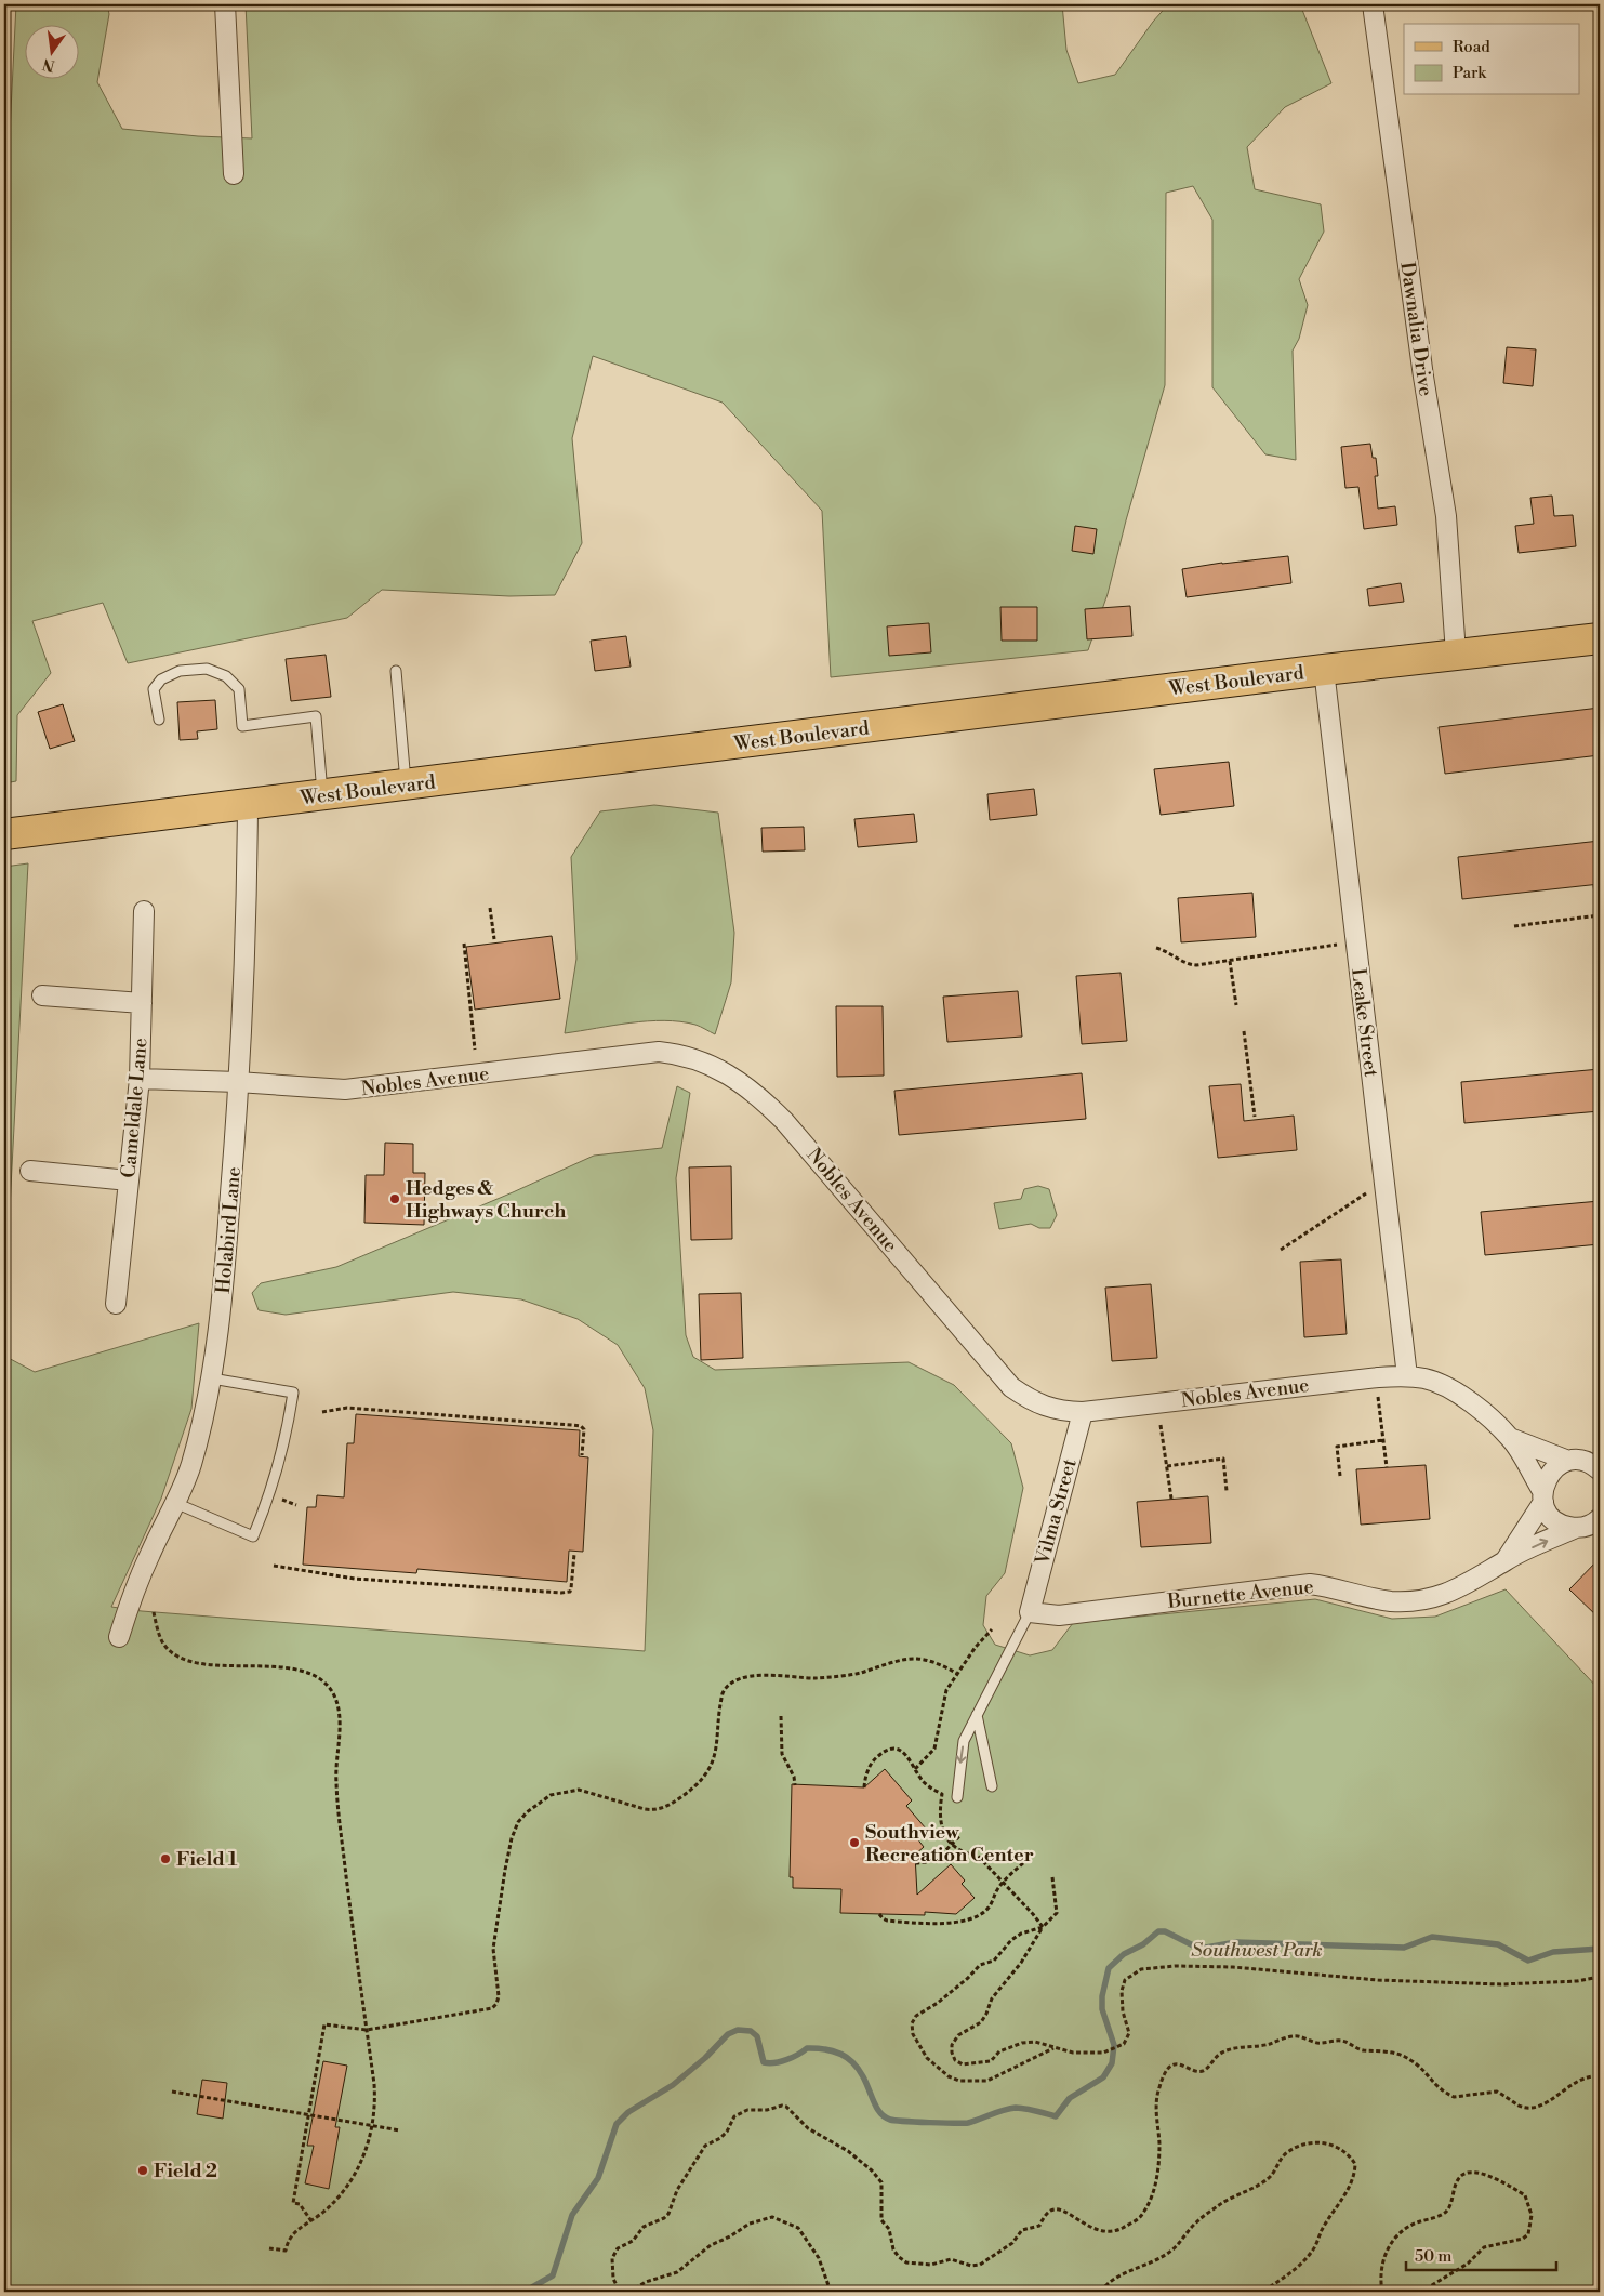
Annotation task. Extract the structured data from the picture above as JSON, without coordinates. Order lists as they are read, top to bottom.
{
  "streets": {
    "main road": ["West Boulevard"],
    "street": [
      "Dawnalia Drive",
      "Leake Street",
      "Nobles Avenue",
      "Cameldale Lane",
      "Holabird Lane",
      "Vilma Street",
      "Burnette Avenue"
    ]
  },
  "crossings": [
    ["Dawnalia Drive", "West Boulevard"],
    ["West Boulevard", "Leake Street"],
    ["West Boulevard", "Holabird Lane"],
    ["Leake Street", "Nobles Avenue"],
    ["Nobles Avenue", "Cameldale Lane"],
    ["Nobles Avenue", "Holabird Lane"],
    ["Nobles Avenue", "Vilma Street"],
    ["Nobles Avenue", "Burnette Avenue"],
    ["Vilma Street", "Burnette Avenue"]
  ],
  "parks": ["Southwest Park"],
  "places": [
    "Hedges & Highways Church",
    "Southview Recreation Center",
    "Field 1",
    "Field 2"
  ],
  "legend": ["Road", "Park"],
  "scale_bar": "50 m",
  "north": "bottom"
}
